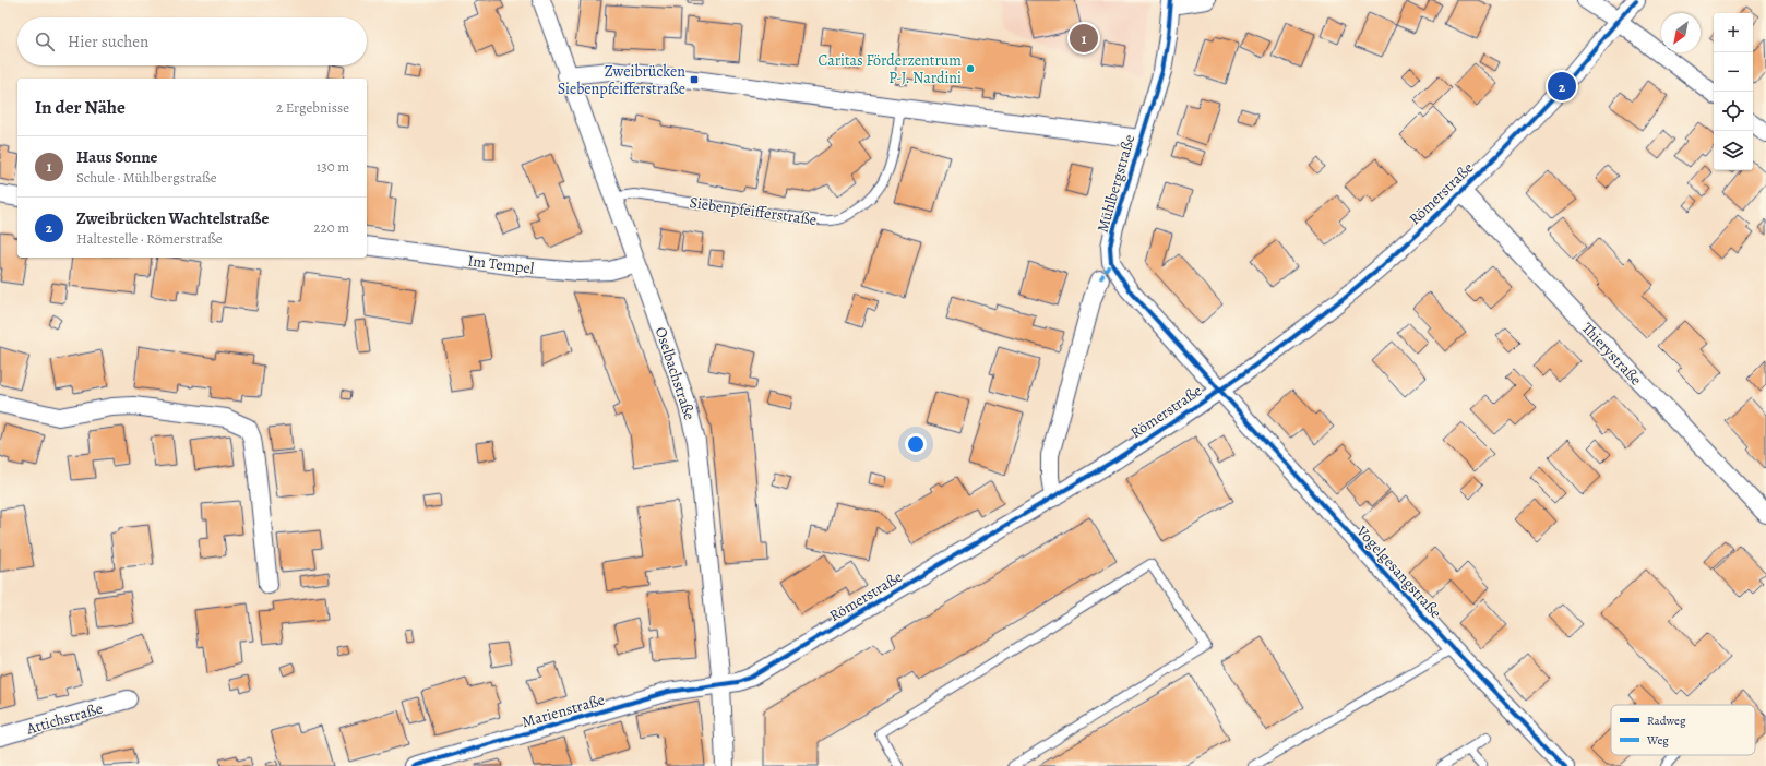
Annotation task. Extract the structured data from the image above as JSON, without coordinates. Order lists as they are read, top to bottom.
{
  "streets": {
    "street": [
      "Mühlbergstraße",
      "Römerstraße",
      "Im Tempel",
      "Thierystraße",
      "Oselbachstraße",
      "Vogelgesangstraße",
      "Marienstraße",
      "Attichstraße"
    ],
    "lane": ["Siebenpfeifferstraße"]
  },
  "crossings": [
    ["Mühlbergstraße", "Römerstraße"],
    ["Mühlbergstraße", "Vogelgesangstraße"],
    ["Römerstraße", "Thierystraße"],
    ["Römerstraße", "Oselbachstraße"],
    ["Römerstraße", "Vogelgesangstraße"],
    ["Römerstraße", "Marienstraße"],
    ["Siebenpfeifferstraße", "Oselbachstraße"],
    ["Im Tempel", "Oselbachstraße"],
    ["Oselbachstraße", "Marienstraße"]
  ],
  "places": {
    "other": ["Caritas Förderzentrum P-J. Nardini"],
    "transit": ["Zweibrücken Siebenpfeifferstraße"]
  },
  "legend": ["Radweg", "Weg"],
  "north": "bottom left",
  "page": {
    "map_buttons": ["+", "−"],
    "search": "Hier suchen",
    "pins": ["1", "2"],
    "heading": ["In der Nähe", "2 Ergebnisse"],
    "list": [
      {
        "mark": "1",
        "name": "Haus Sonne",
        "note": "Schule · Mühlbergstraße",
        "value": "130 m"
      },
      {
        "mark": "2",
        "name": "Zweibrücken Wachtelstraße",
        "note": "Haltestelle · Römerstraße",
        "value": "220 m"
      }
    ]
  }
}
